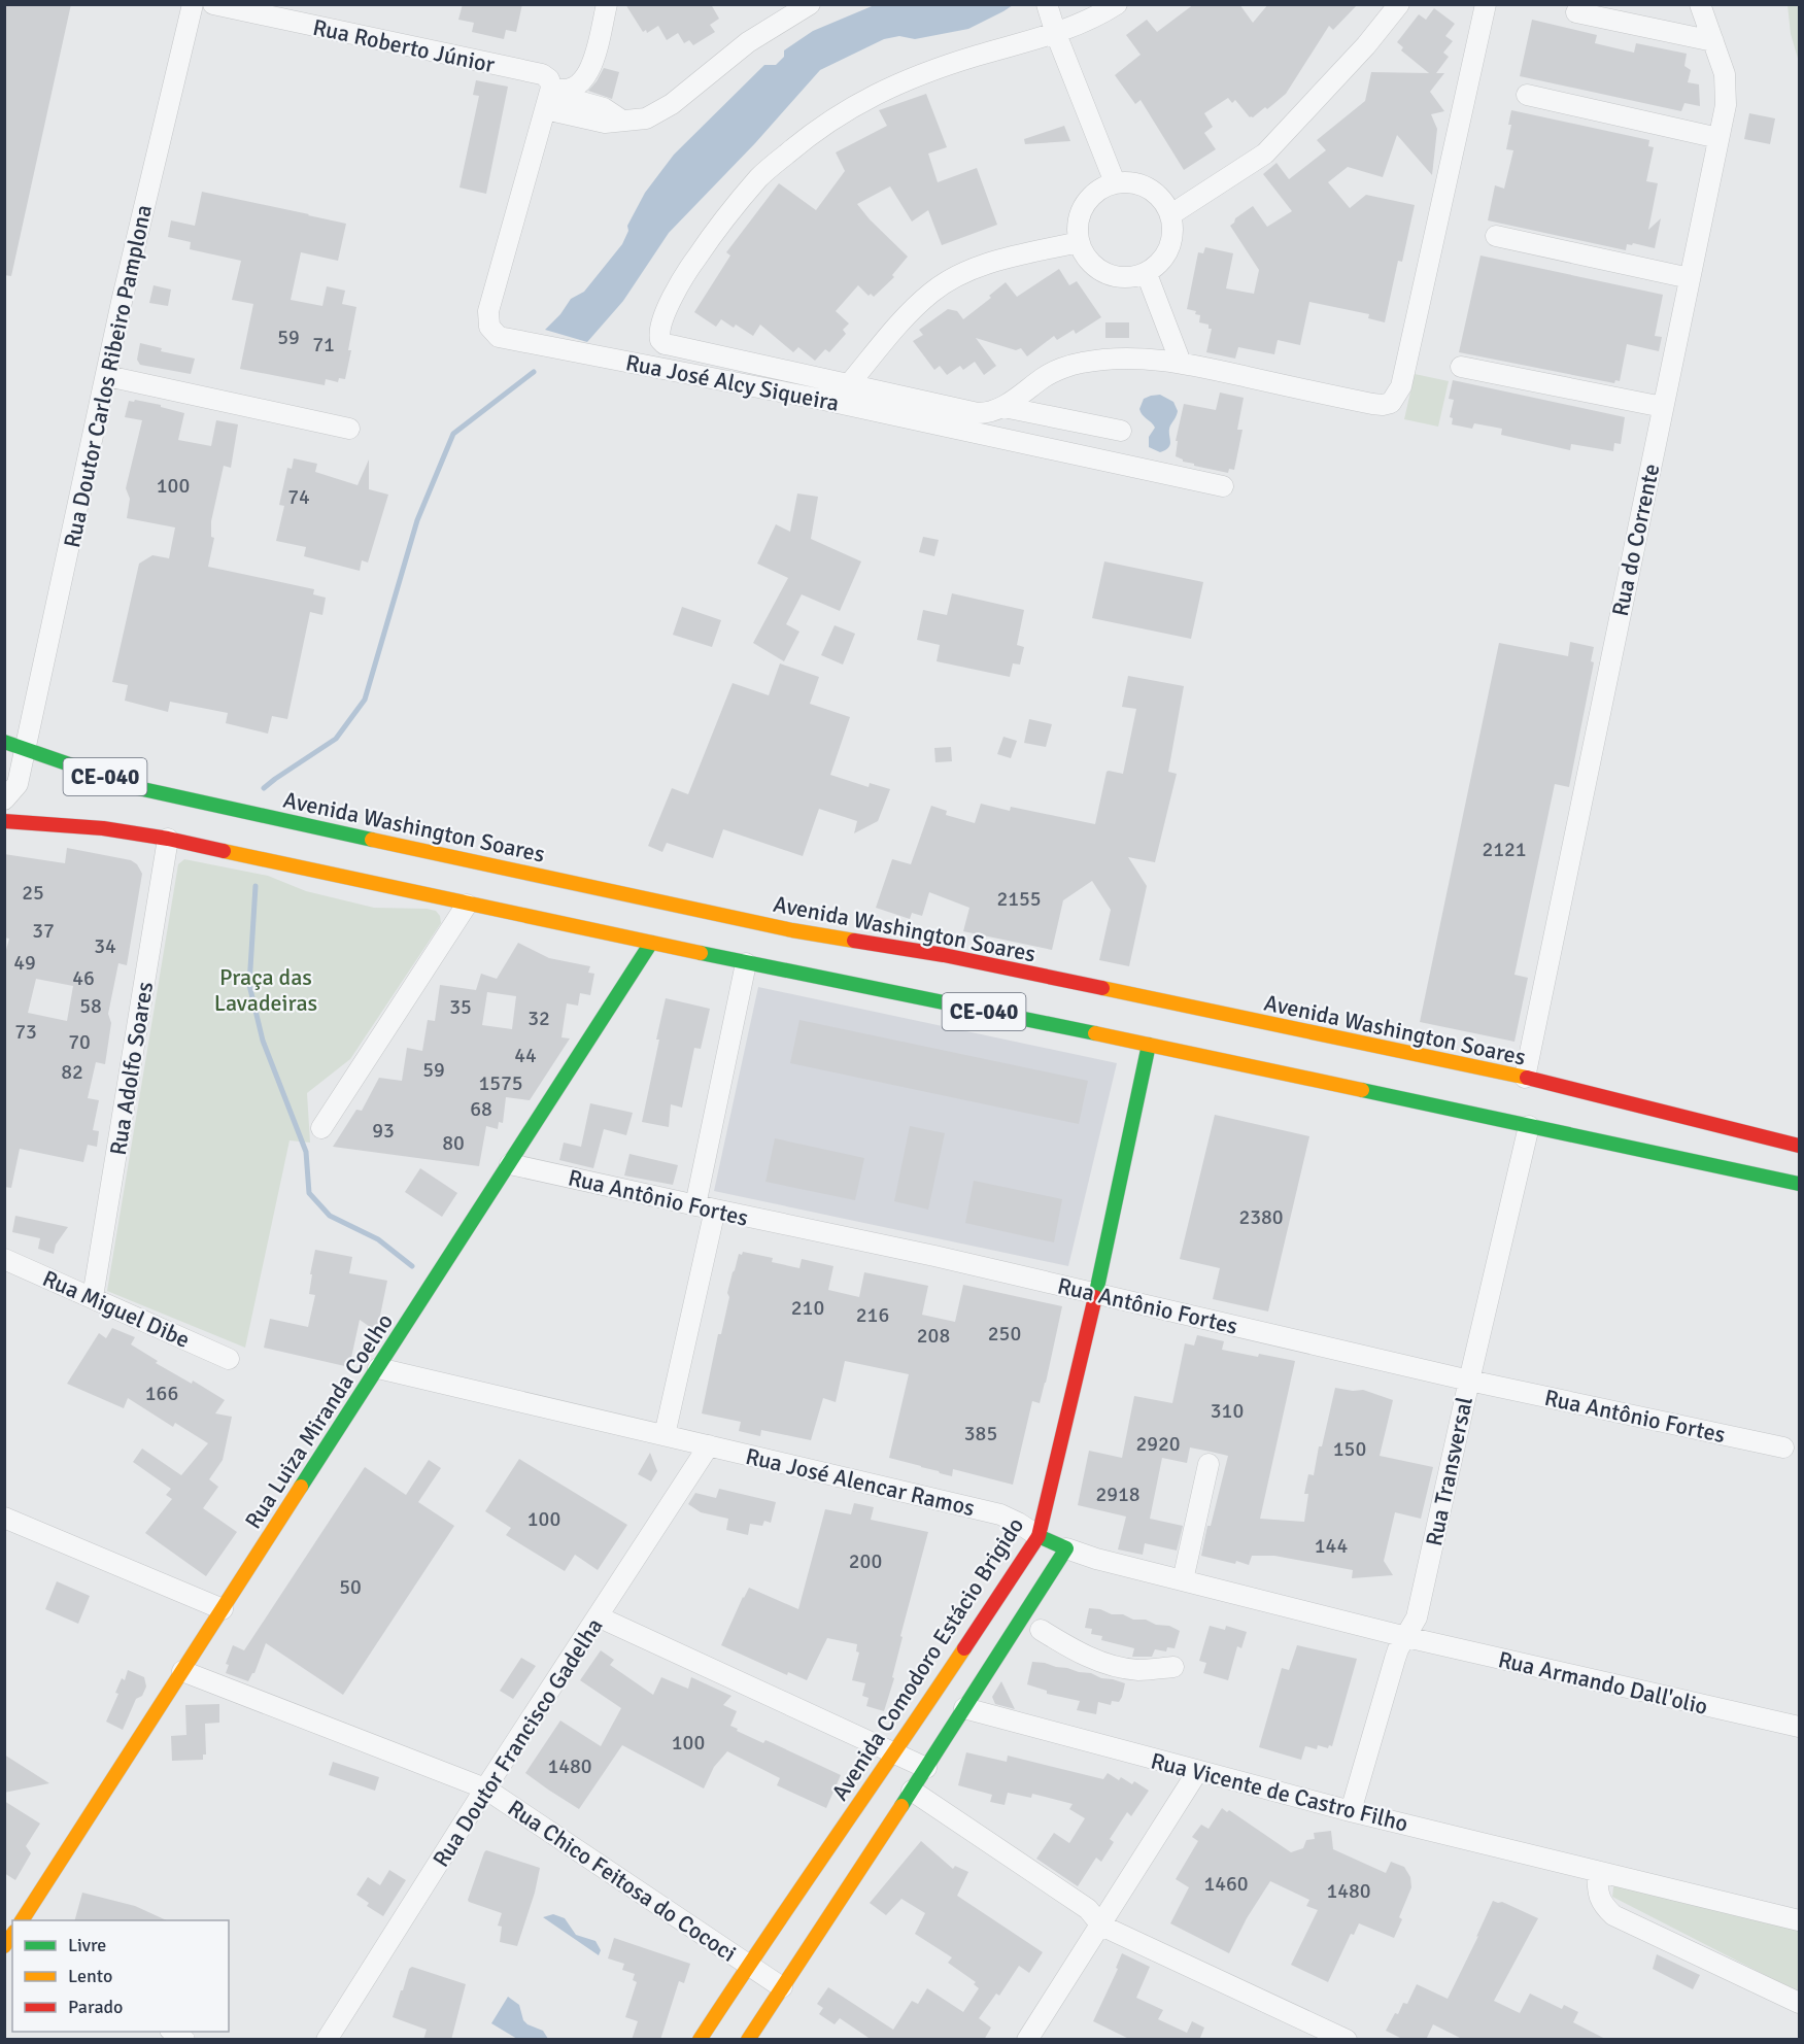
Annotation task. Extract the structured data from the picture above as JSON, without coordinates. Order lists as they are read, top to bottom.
{
  "streets": {
    "main road": [
      "CE-040",
      "Avenida Washington Soares",
      "Rua Luiza Miranda Coelho",
      "Rua José Alencar Ramos",
      "Avenida Comodoro Estácio Brigido"
    ],
    "street": [
      "Rua Roberto Júnior",
      "Rua Doutor Carlos Ribeiro Pamplona",
      "Rua José Alcy Siqueira",
      "Rua do Corrente",
      "Rua Adolfo Soares",
      "Rua Antônio Fortes",
      "Rua Miguel Dibe",
      "Rua Transversal",
      "Rua Armando Dall'olio",
      "Rua Doutor Francisco Gadelha",
      "Rua Vicente de Castro Filho",
      "Rua Chico Feitosa do Cococi"
    ]
  },
  "crossings": [
    ["Rua Roberto Júnior", "Rua José Alcy Siqueira"],
    ["Rua Doutor Carlos Ribeiro Pamplona", "Avenida Washington Soares"],
    ["Rua do Corrente", "Avenida Washington Soares"],
    ["CE-040", "Rua Adolfo Soares"],
    ["CE-040", "Rua Luiza Miranda Coelho"],
    ["CE-040", "Rua Transversal"],
    ["CE-040", "Avenida Comodoro Estácio Brigido"],
    ["Rua Adolfo Soares", "Rua Miguel Dibe"],
    ["Rua Antônio Fortes", "Rua Luiza Miranda Coelho"],
    ["Rua Antônio Fortes", "Rua Transversal"],
    ["Rua Antônio Fortes", "Avenida Comodoro Estácio Brigido"],
    ["Rua Luiza Miranda Coelho", "Rua José Alencar Ramos"],
    ["Rua Luiza Miranda Coelho", "Rua Chico Feitosa do Cococi"],
    ["Rua Transversal", "Rua José Alencar Ramos"],
    ["Rua Transversal", "Rua Armando Dall'olio"],
    ["Rua Transversal", "Rua Vicente de Castro Filho"],
    ["Rua José Alencar Ramos", "Avenida Comodoro Estácio Brigido"],
    ["Rua José Alencar Ramos", "Rua Armando Dall'olio"],
    ["Rua José Alencar Ramos", "Rua Doutor Francisco Gadelha"],
    ["Avenida Comodoro Estácio Brigido", "Rua Chico Feitosa do Cococi"],
    ["Rua Doutor Francisco Gadelha", "Rua Chico Feitosa do Cococi"]
  ],
  "parks": ["Praça das Lavadeiras"],
  "house_numbers": [
    "59",
    "71",
    "100",
    "74",
    "2121",
    "25",
    "2155",
    "37",
    "34",
    "49",
    "46",
    "58",
    "35",
    "32",
    "73",
    "70",
    "44",
    "59",
    "82",
    "1575",
    "68",
    "93",
    "80",
    "2380",
    "210",
    "216",
    "250",
    "208",
    "166",
    "310",
    "385",
    "2920",
    "150",
    "2918",
    "100",
    "144",
    "200",
    "50",
    "100",
    "1480",
    "1460",
    "1480"
  ],
  "legend": ["Livre", "Lento", "Parado"]
}
